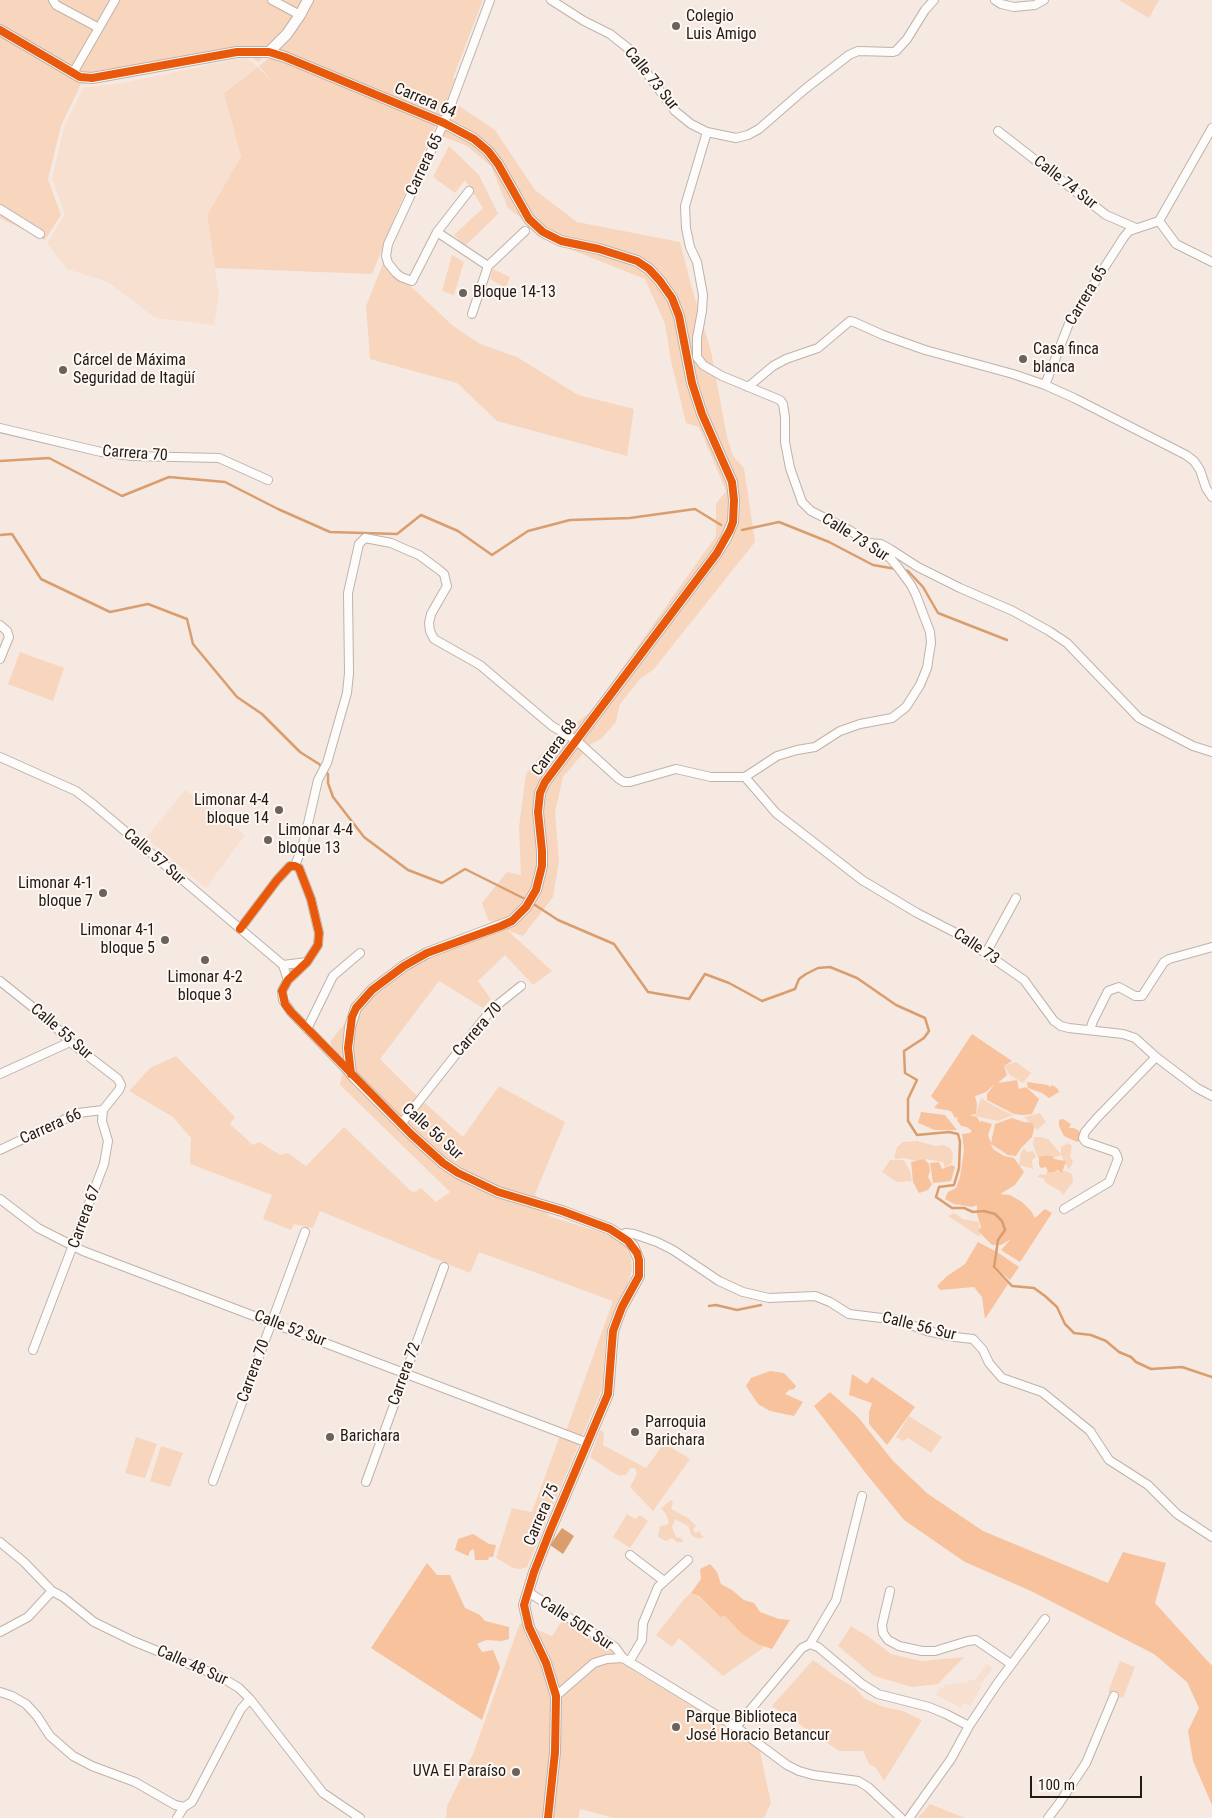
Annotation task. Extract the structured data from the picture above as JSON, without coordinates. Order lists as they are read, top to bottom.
{
  "streets": {
    "street": [
      "Calle 73 Sur",
      "Carrera 64",
      "Carrera 65",
      "Calle 74 Sur",
      "Carrera 70",
      "Carrera 68",
      "Calle 57 Sur",
      "Calle 73",
      "Calle 55 Sur",
      "Carrera 66",
      "Calle 56 Sur",
      "Carrera 67",
      "Calle 52 Sur",
      "Carrera 72",
      "Carrera 75",
      "Calle 50E Sur",
      "Calle 48 Sur"
    ]
  },
  "crossings": [
    ["Calle 73 Sur", "Calle 73"],
    ["Carrera 64", "Carrera 65"],
    ["Carrera 64", "Carrera 68"],
    ["Carrera 65", "Calle 74 Sur"],
    ["Carrera 70", "Calle 56 Sur"],
    ["Carrera 70", "Calle 52 Sur"],
    ["Carrera 68", "Calle 56 Sur"],
    ["Calle 55 Sur", "Carrera 66"],
    ["Calle 55 Sur", "Carrera 67"],
    ["Carrera 66", "Carrera 67"],
    ["Calle 56 Sur", "Carrera 75"],
    ["Carrera 67", "Calle 52 Sur"],
    ["Calle 52 Sur", "Carrera 72"],
    ["Calle 52 Sur", "Carrera 75"],
    ["Carrera 75", "Calle 50E Sur"]
  ],
  "places": [
    "Colegio Luis Amigo",
    "Bloque 14-13",
    "Casa finca blanca",
    "Cárcel de Máxima Seguridad de Itagüí",
    "Limonar 4-4 bloque 14",
    "Limonar 4-4 bloque 13",
    "Limonar 4-1 bloque 7",
    "Limonar 4-1 bloque 5",
    "Limonar 4-2 bloque 3",
    "Parroquia Barichara",
    "Barichara",
    "Parque Biblioteca José Horacio Betancur",
    "UVA El Paraíso"
  ],
  "scale_bar": "100 m"
}
